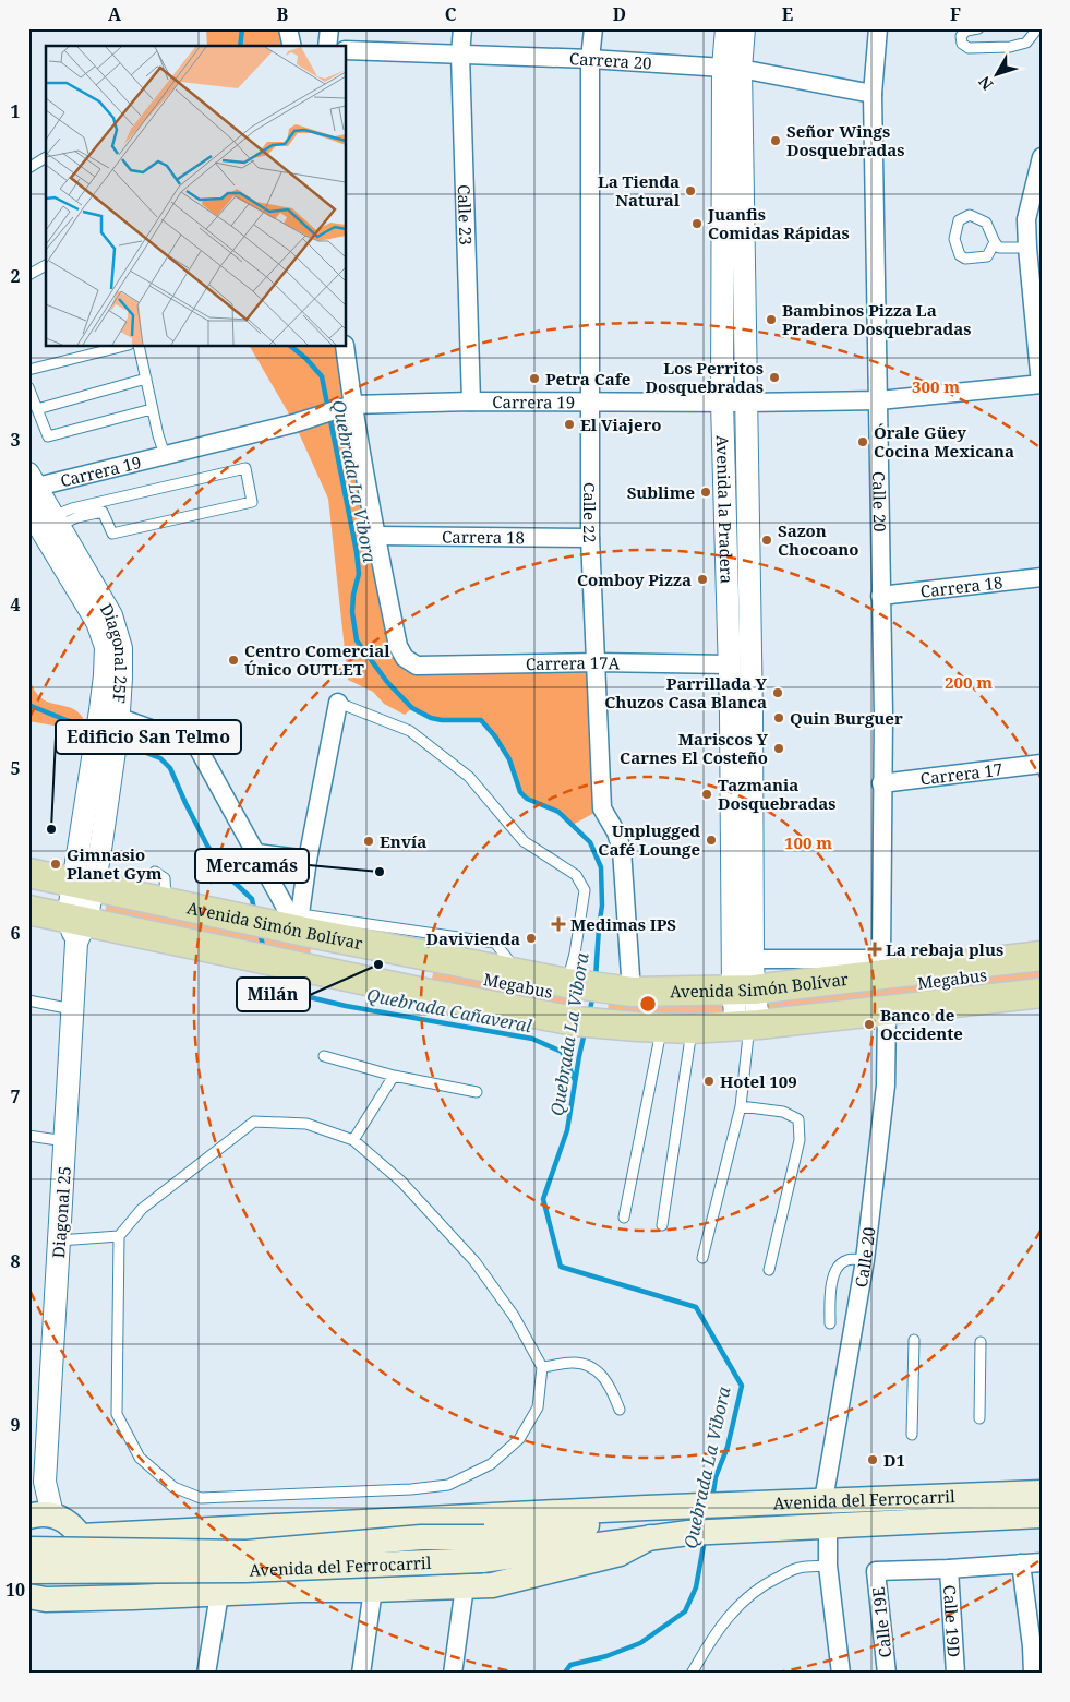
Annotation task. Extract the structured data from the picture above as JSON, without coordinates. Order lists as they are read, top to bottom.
{
  "streets": {
    "main road": ["Avenida Simón Bolívar", "Avenida del Ferrocarril"],
    "street": [
      "Carrera 20",
      "Calle 23",
      "Carrera 19",
      "Calle 20",
      "Avenida la Pradera",
      "Calle 22",
      "Carrera 18",
      "Diagonal 25F",
      "Carrera 17A",
      "Carrera 17",
      "Diagonal 25",
      "Calle 19D",
      "Calle 19E"
    ],
    "lane": ["Megabus"]
  },
  "crossings": [
    ["Carrera 20", "Calle 23"],
    ["Carrera 20", "Calle 20"],
    ["Carrera 20", "Avenida la Pradera"],
    ["Carrera 20", "Calle 22"],
    ["Calle 23", "Carrera 19"],
    ["Carrera 19", "Calle 20"],
    ["Carrera 19", "Avenida la Pradera"],
    ["Carrera 19", "Calle 22"],
    ["Carrera 19", "Diagonal 25F"],
    ["Calle 20", "Carrera 18"],
    ["Calle 20", "Carrera 17"],
    ["Calle 20", "Avenida Simón Bolívar"],
    ["Calle 20", "Avenida del Ferrocarril"],
    ["Avenida la Pradera", "Carrera 17A"],
    ["Avenida la Pradera", "Avenida Simón Bolívar"],
    ["Avenida la Pradera", "Megabus"],
    ["Calle 22", "Carrera 18"],
    ["Calle 22", "Carrera 17A"],
    ["Calle 22", "Avenida Simón Bolívar"],
    ["Carrera 18", "Carrera 17A"],
    ["Diagonal 25F", "Avenida Simón Bolívar"],
    ["Diagonal 25F", "Diagonal 25"],
    ["Avenida Simón Bolívar", "Megabus"],
    ["Avenida Simón Bolívar", "Diagonal 25"],
    ["Calle 19D", "Calle 19E"]
  ],
  "water": ["Quebrada La Vibora", "Quebrada Cañaveral"],
  "places": {
    "other": [
      "Señor Wings Dosquebradas",
      "La Tienda Natural",
      "Juanfis Comidas Rápidas",
      "Bambinos Pizza La Pradera Dosquebradas",
      "Los Perritos Dosquebradas",
      "Petra Cafe",
      "El Viajero",
      "Órale Güey Cocina Mexicana",
      "Sublime",
      "Sazon Chocoano",
      "Comboy Pizza",
      "Centro Comercial Único OUTLET",
      "Parrillada Y Chuzos Casa Blanca",
      "Quin Burguer",
      "Mariscos Y Carnes El Costeño",
      "Tazmania Dosquebradas",
      "Edificio San Telmo",
      "Unplugged Café Lounge",
      "Envía",
      "Gimnasio Planet Gym",
      "Mercamás",
      "Davivienda",
      "Milán",
      "Banco de Occidente",
      "Hotel 109",
      "D1"
    ],
    "health": ["Medimas IPS", "La rebaja plus"]
  },
  "north": "bottom left",
  "grid": {
    "columns": [
      "A",
      "B",
      "C",
      "D",
      "E",
      "F"
    ],
    "rows": [
      "1",
      "2",
      "3",
      "4",
      "5",
      "6",
      "7",
      "8",
      "9",
      "10"
    ]
  },
  "rings": ["300 m", "200 m", "100 m"]
}
